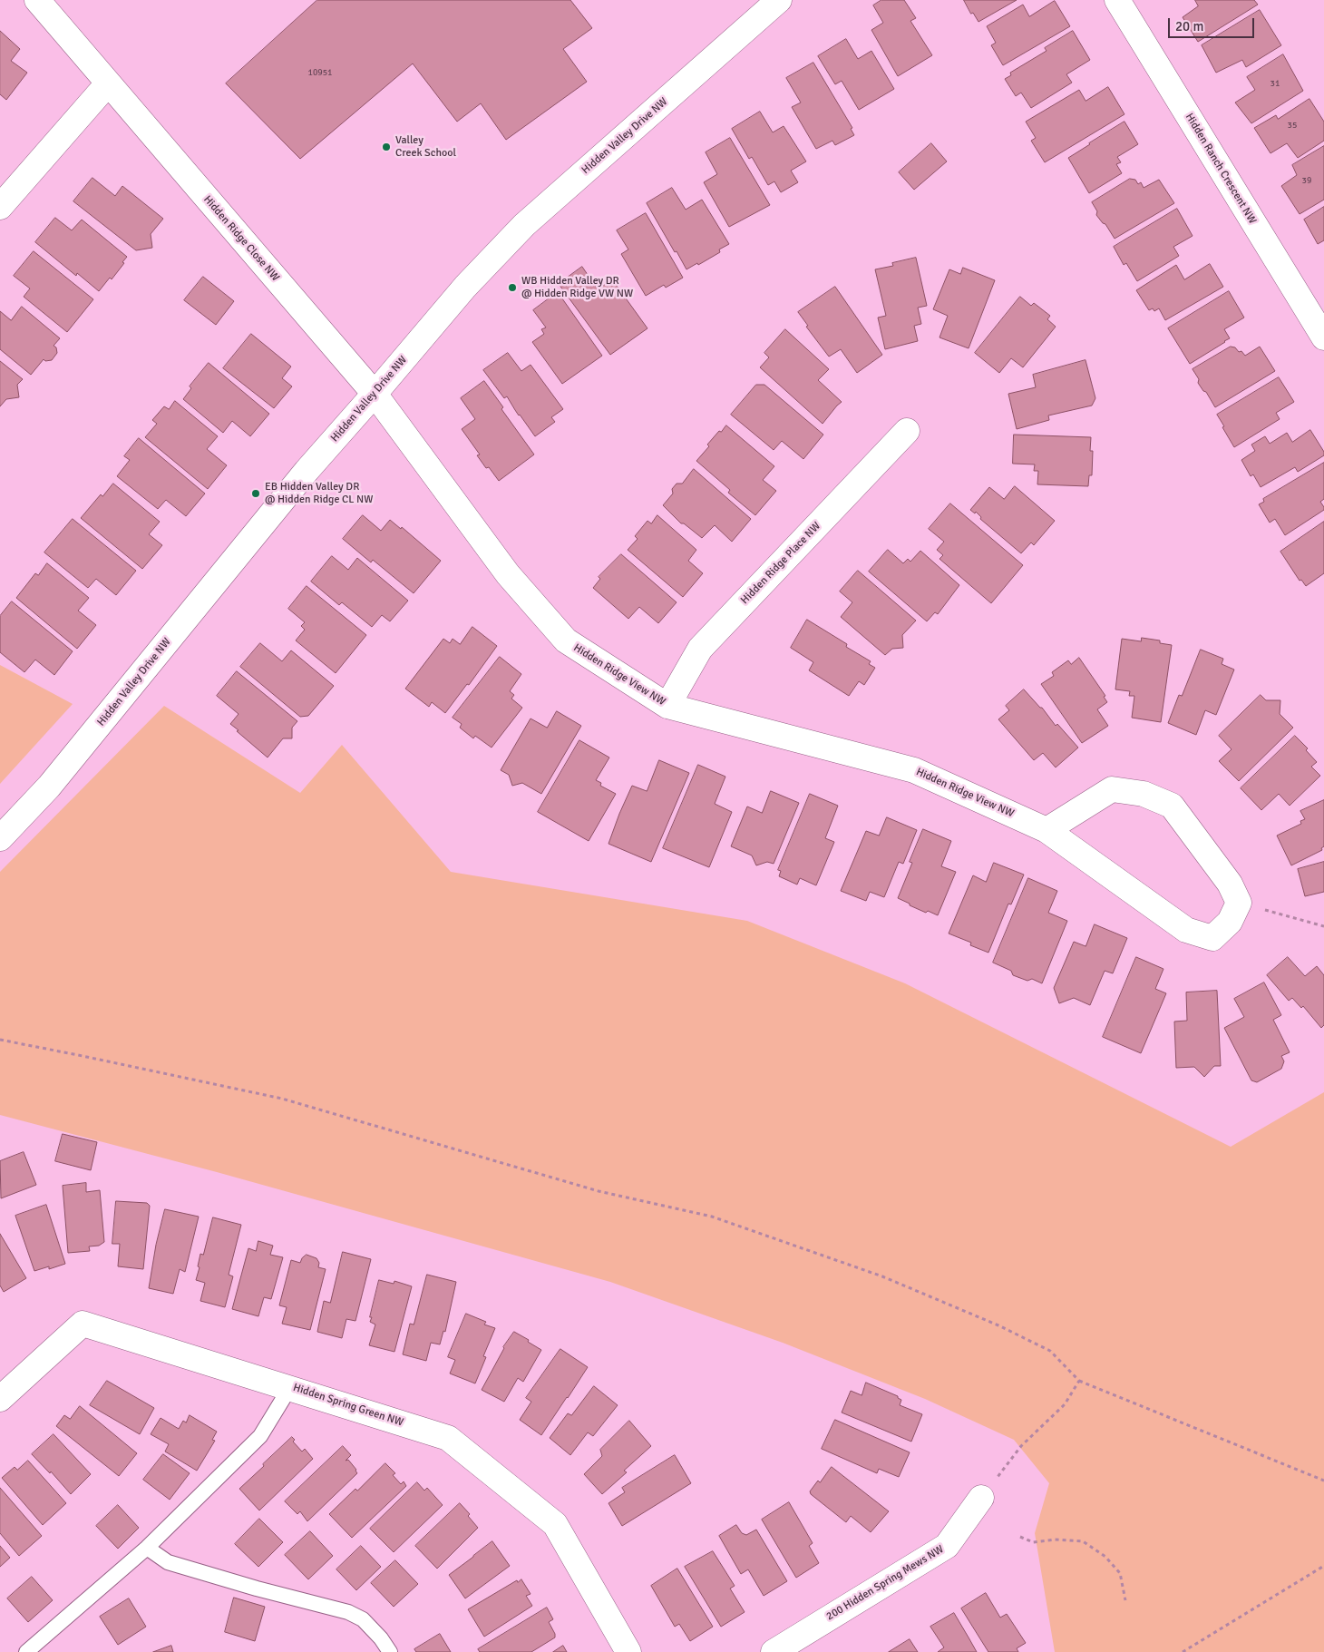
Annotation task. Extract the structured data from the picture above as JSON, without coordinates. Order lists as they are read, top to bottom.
{
  "streets": {
    "street": [
      "Hidden Valley Drive NW",
      "Hidden Ranch Crescent NW",
      "Hidden Ridge Close NW",
      "Hidden Ridge Place NW",
      "Hidden Ridge View NW",
      "Hidden Spring Green NW",
      "200 Hidden Spring Mews NW"
    ]
  },
  "crossings": [
    ["Hidden Valley Drive NW", "Hidden Ridge Close NW"],
    ["Hidden Valley Drive NW", "Hidden Ridge View NW"],
    ["Hidden Ridge Close NW", "Hidden Ridge View NW"],
    ["Hidden Ridge Place NW", "Hidden Ridge View NW"]
  ],
  "places": ["Valley Creek School", "WB Hidden Valley DR @ Hidden Ridge VW NW", "EB Hidden Valley DR @ Hidden Ridge CL NW"],
  "house_numbers": [
    "10951",
    "31",
    "35",
    "39"
  ],
  "scale_bar": "20 m"
}
